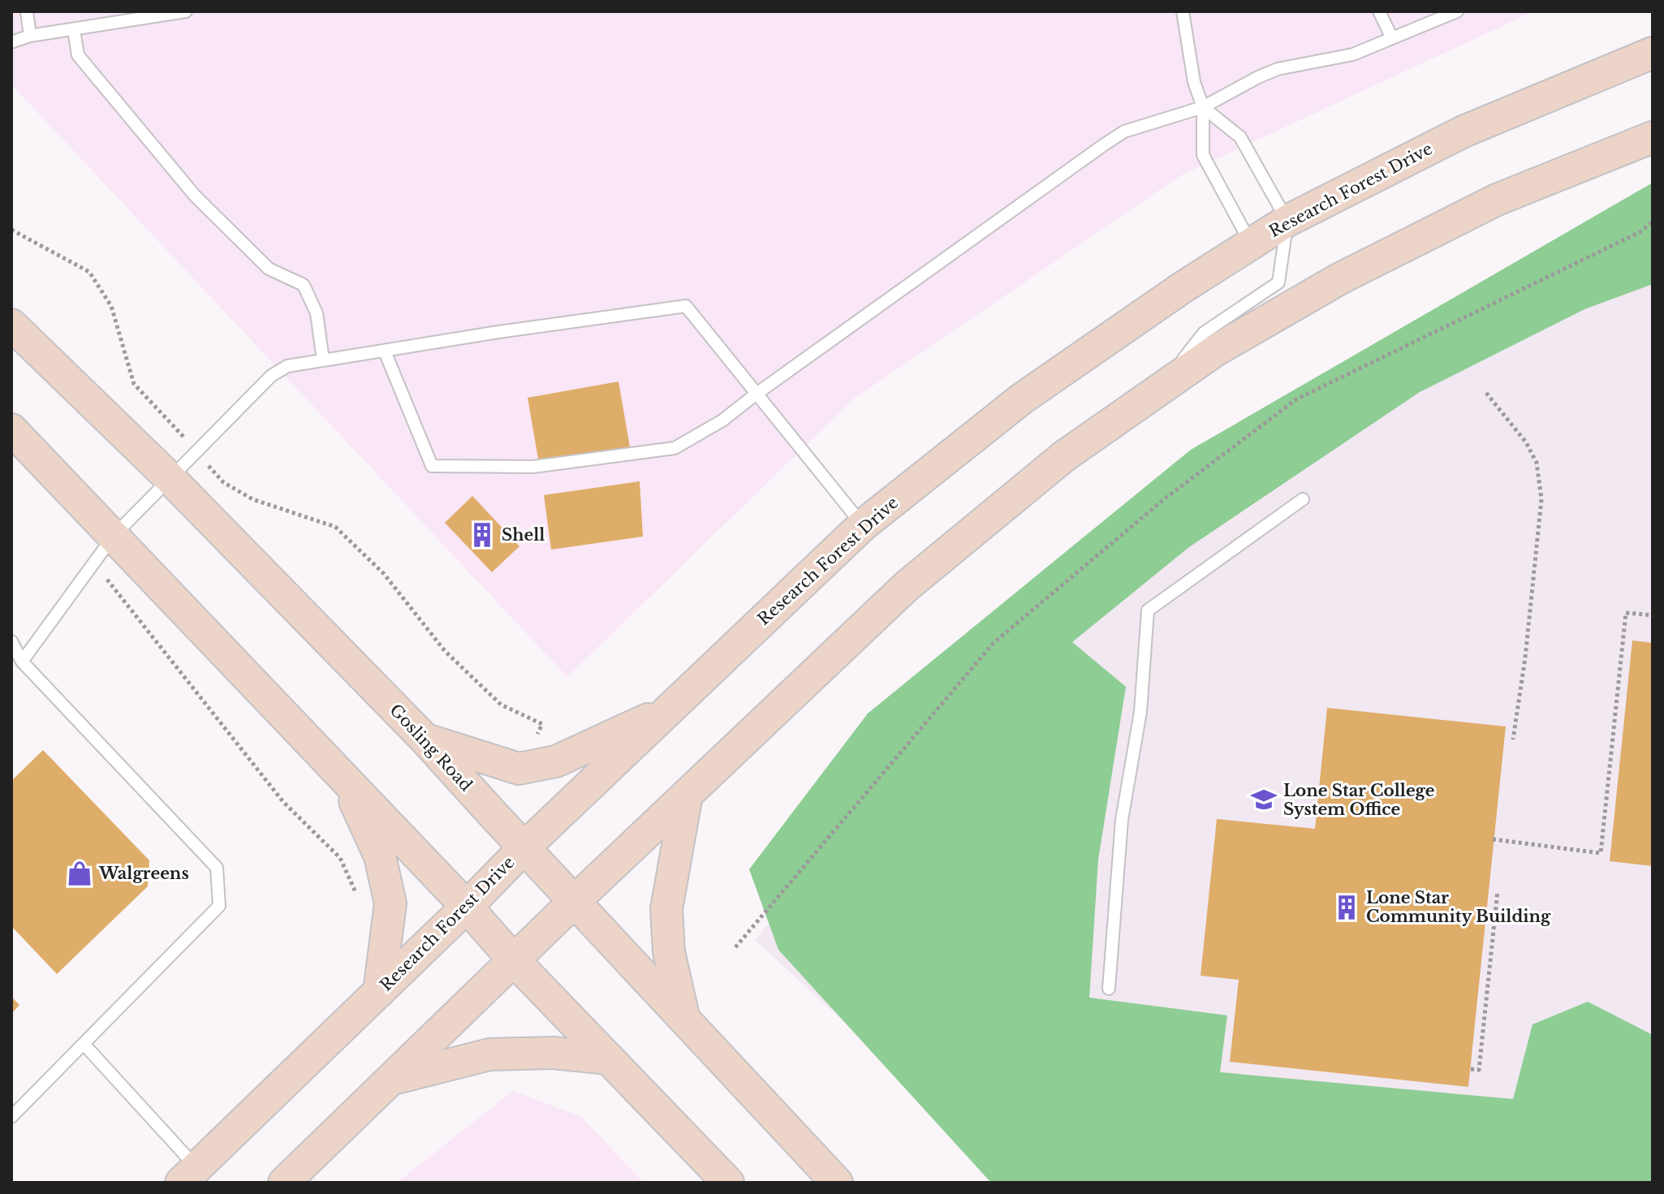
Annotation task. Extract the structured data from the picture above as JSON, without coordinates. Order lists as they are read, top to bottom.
{
  "streets": {
    "main road": ["Research Forest Drive", "Gosling Road"]
  },
  "crossings": [
    ["Research Forest Drive", "Gosling Road"]
  ],
  "places": {
    "building": ["Shell", "Lone Star Community Building"],
    "school or university": ["Lone Star College System Office"],
    "shop": ["Walgreens"]
  }
}
